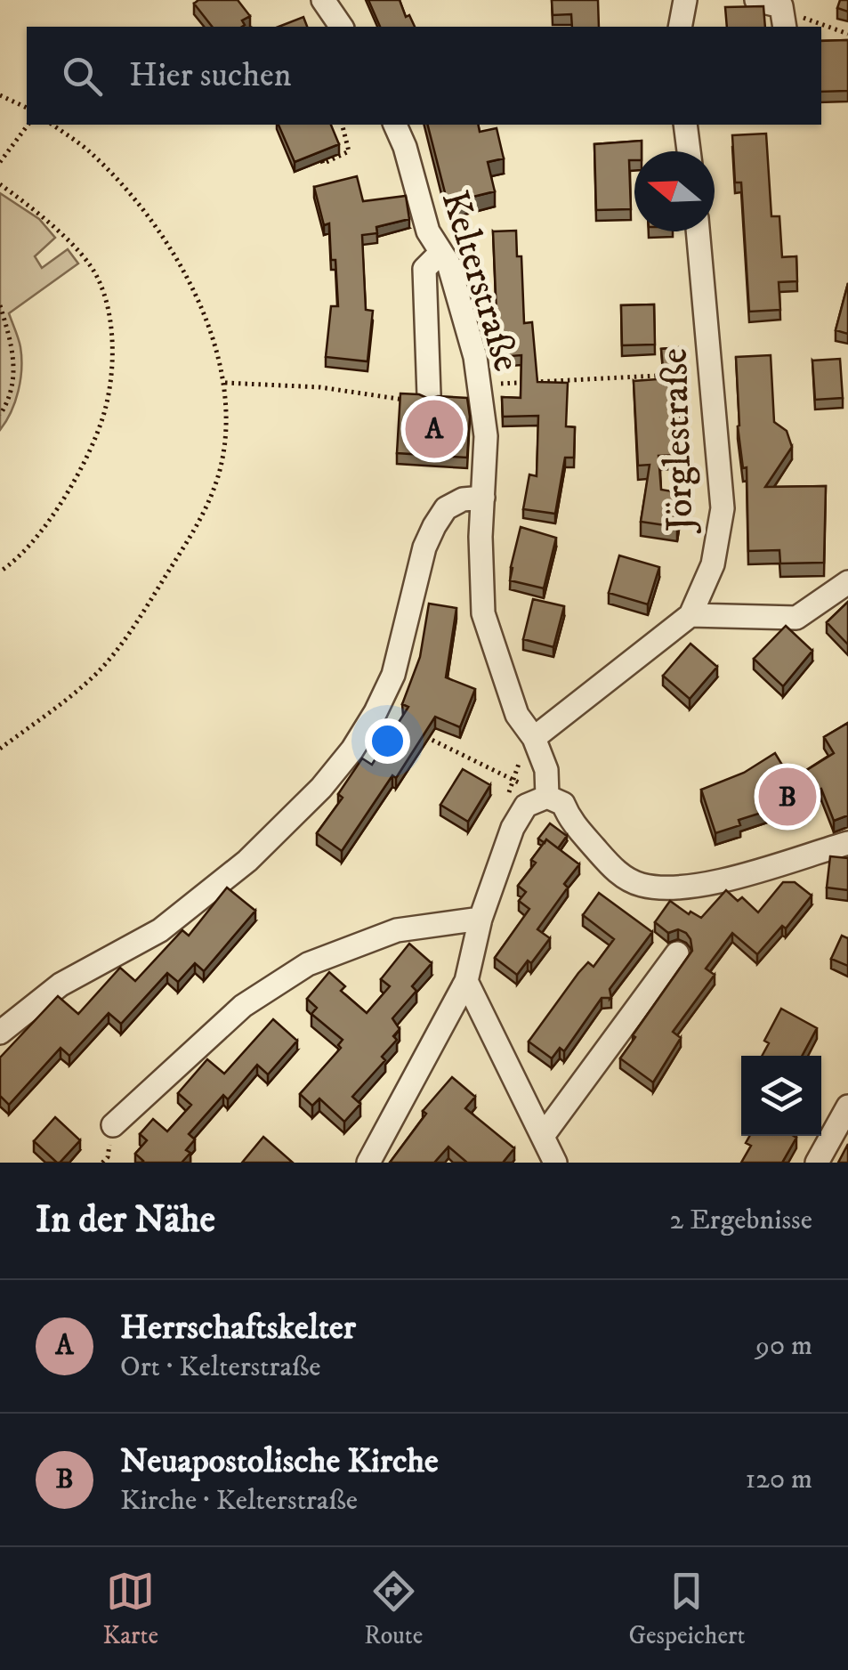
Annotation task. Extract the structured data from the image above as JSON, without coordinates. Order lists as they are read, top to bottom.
{
  "streets": {
    "street": ["Kelterstraße", "Jörglestraße"]
  },
  "crossings": [
    ["Kelterstraße", "Jörglestraße"]
  ],
  "north": "left",
  "page": {
    "search": "Hier suchen",
    "pins": ["A", "B"],
    "heading": ["In der Nähe", "2 Ergebnisse"],
    "list": [
      {
        "mark": "A",
        "name": "Herrschaftskelter",
        "note": "Ort · Kelterstraße",
        "value": "90 m"
      },
      {
        "mark": "B",
        "name": "Neuapostolische Kirche",
        "note": "Kirche · Kelterstraße",
        "value": "120 m"
      }
    ],
    "nav": ["Karte", "Route", "Gespeichert"]
  }
}
